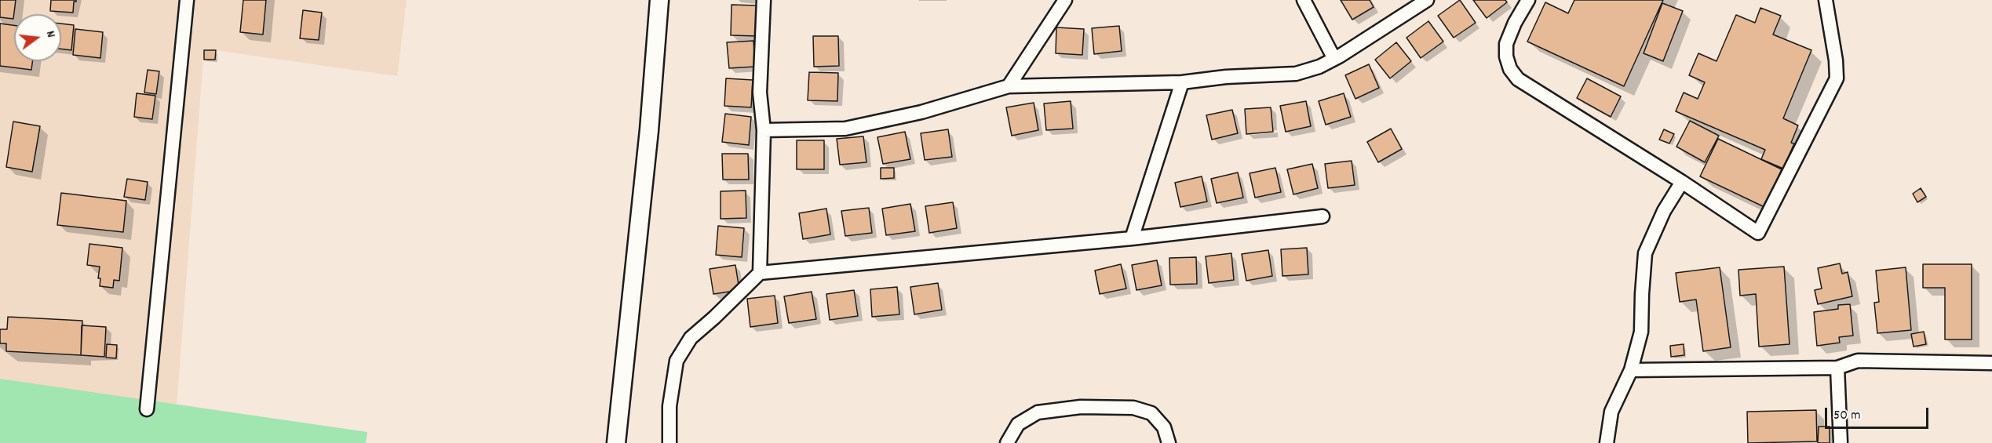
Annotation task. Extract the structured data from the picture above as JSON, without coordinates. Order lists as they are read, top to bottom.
{
  "scale_bar": "50 m",
  "north": "right"
}
